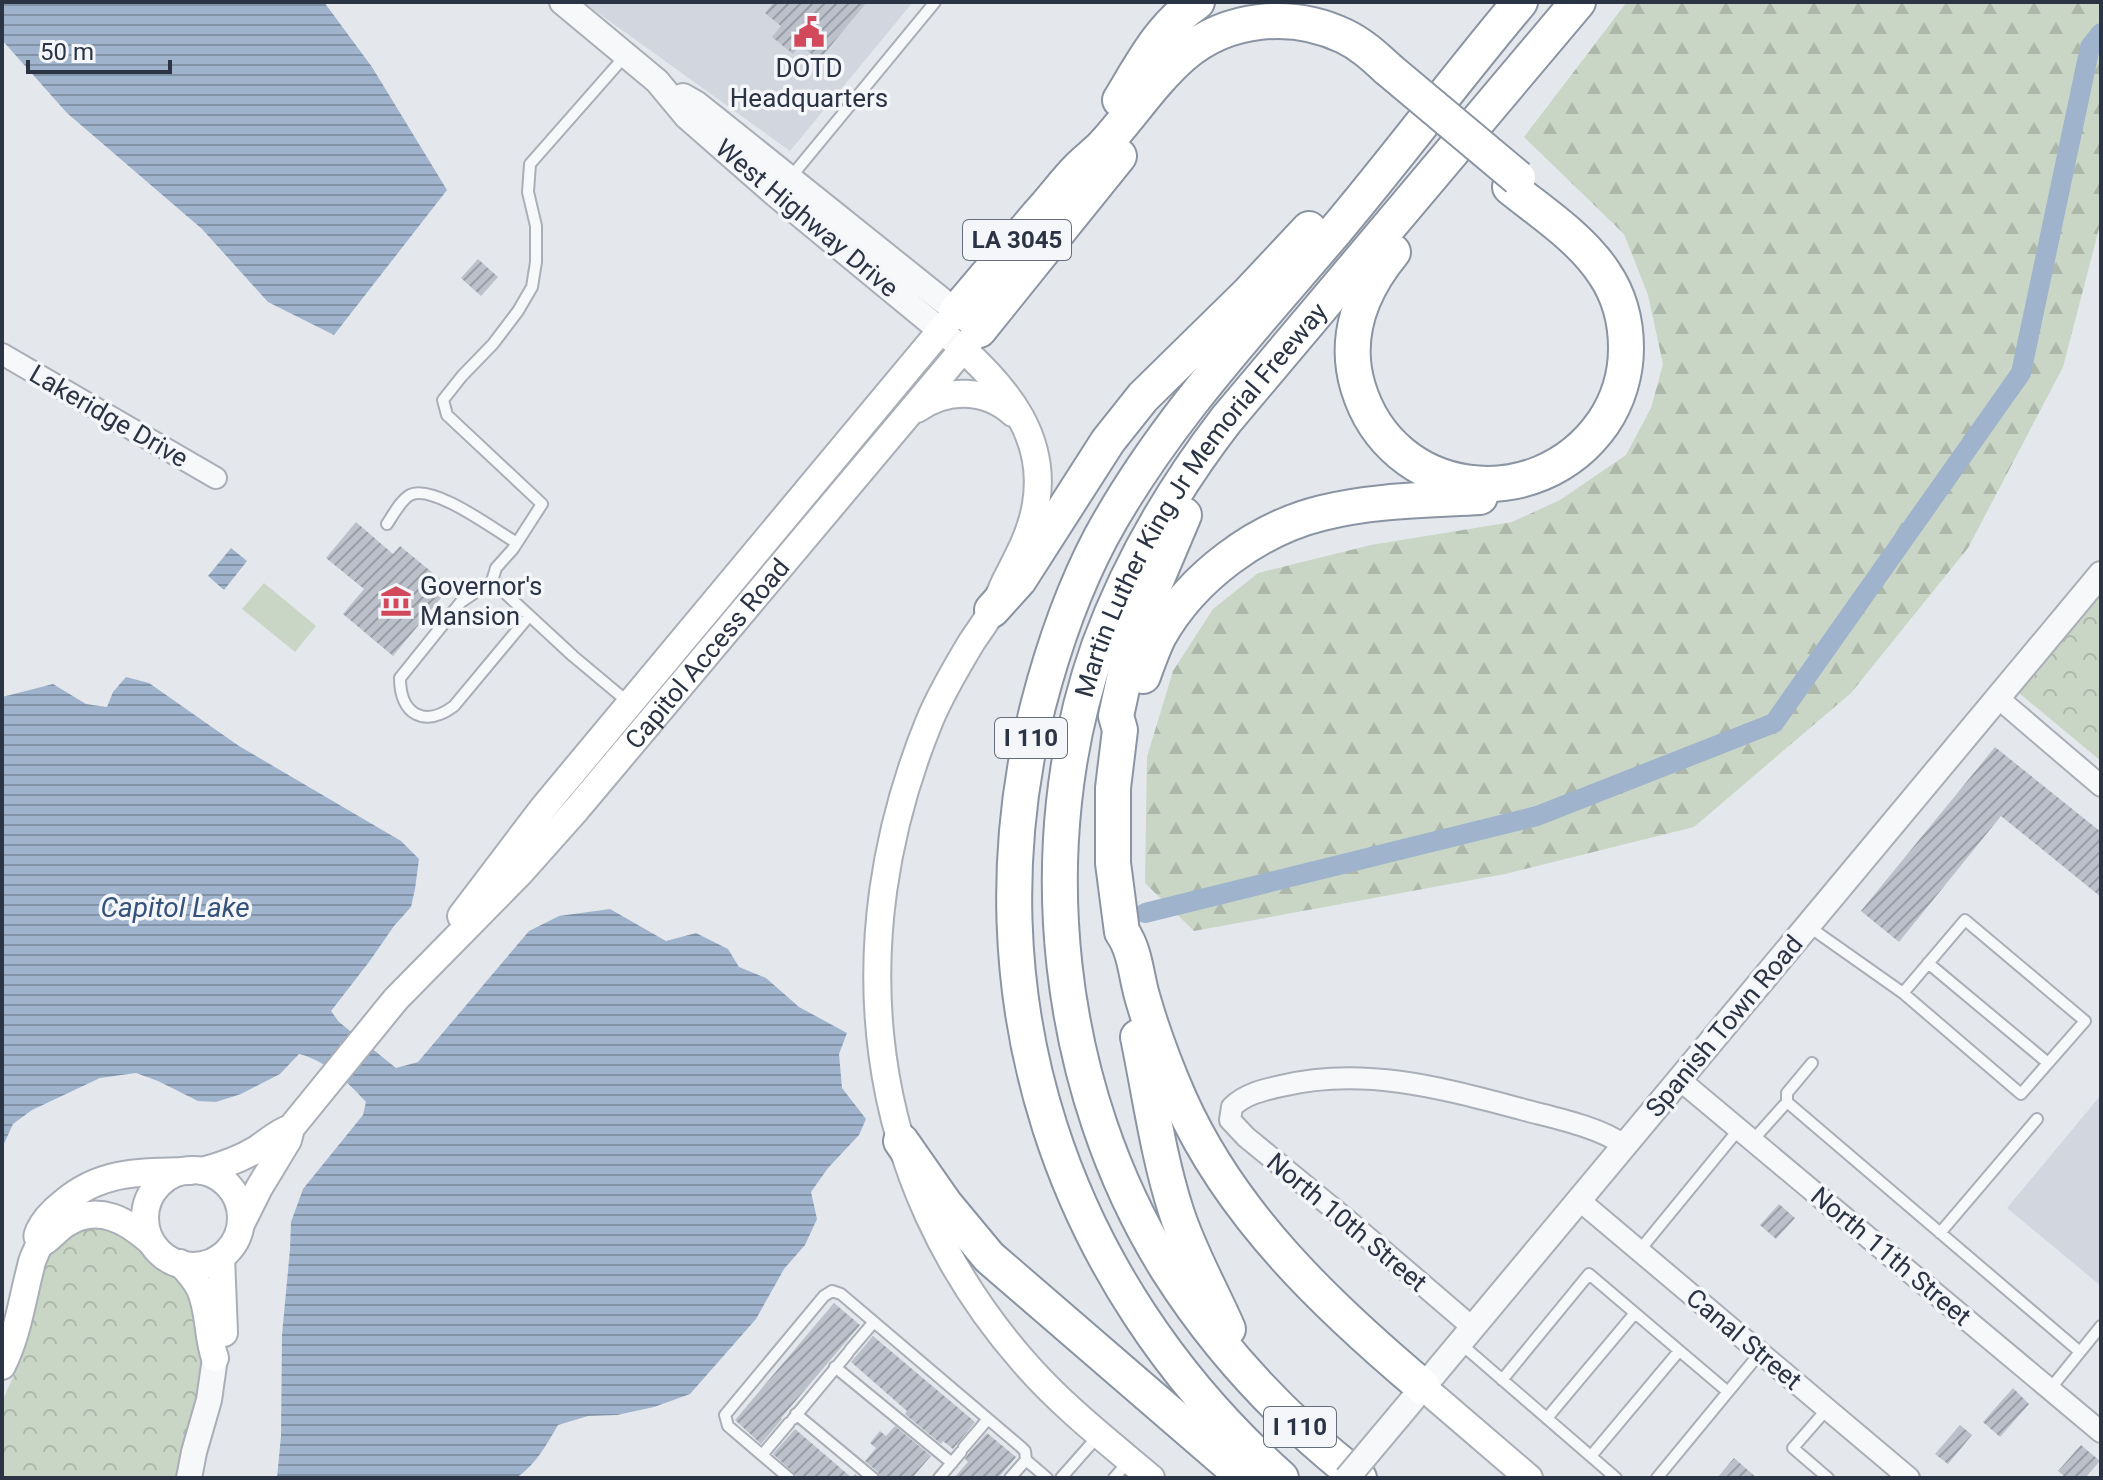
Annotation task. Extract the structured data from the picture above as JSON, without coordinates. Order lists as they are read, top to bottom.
{
  "streets": {
    "highway": ["LA 3045", "Martin Luther King Jr Memorial Freeway", "I 110"],
    "main road": ["Capitol Access Road"],
    "street": [
      "West Highway Drive",
      "Lakeridge Drive",
      "Spanish Town Road",
      "North 10th Street",
      "North 11th Street",
      "Canal Street"
    ]
  },
  "crossings": [
    ["West Highway Drive", "LA 3045"],
    ["West Highway Drive", "Capitol Access Road"],
    ["LA 3045", "Capitol Access Road"],
    ["Spanish Town Road", "North 10th Street"],
    ["Spanish Town Road", "North 11th Street"],
    ["Spanish Town Road", "Canal Street"]
  ],
  "water": ["Capitol Lake"],
  "places": {
    "public building": ["DOTD Headquarters"],
    "museum": ["Governor's Mansion"]
  },
  "scale_bar": "50 m"
}
